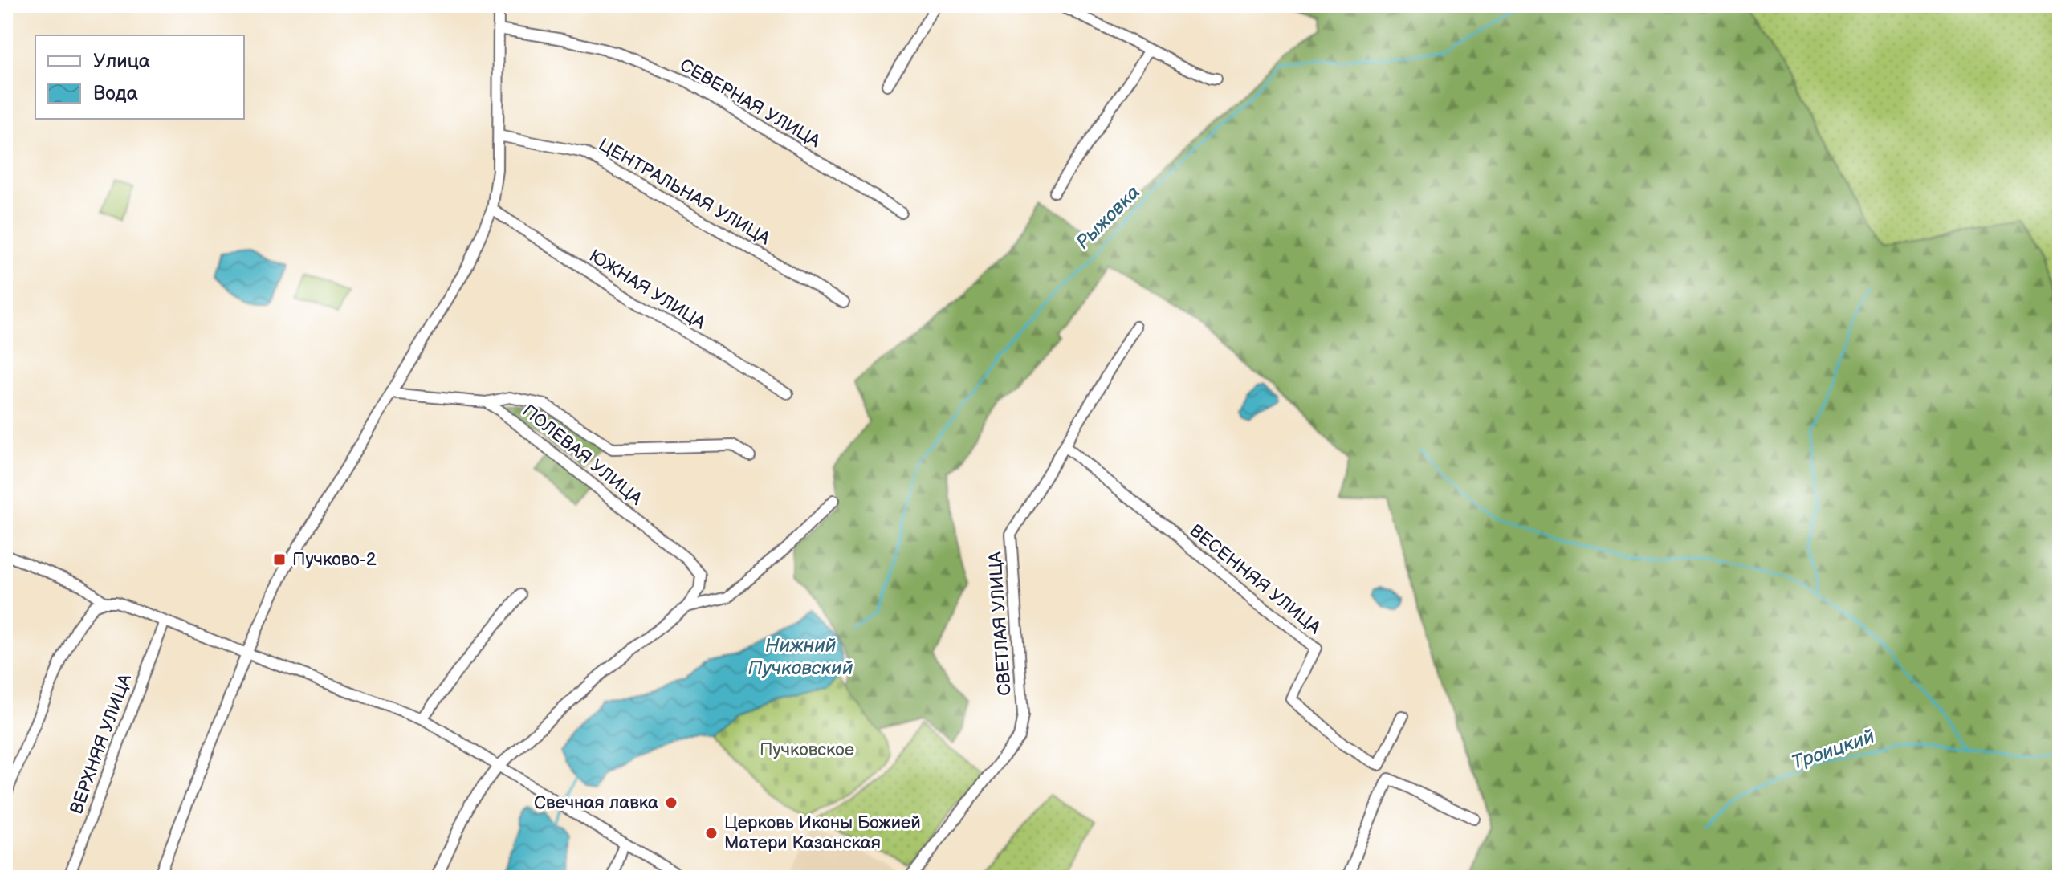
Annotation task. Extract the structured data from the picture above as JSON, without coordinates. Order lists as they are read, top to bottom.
{
  "streets": {
    "street": [
      "СЕВЕРНАЯ УЛИЦА",
      "ЦЕНТРАЛЬНАЯ УЛИЦА",
      "ЮЖНАЯ УЛИЦА",
      "ПОЛЕВАЯ УЛИЦА",
      "ВЕСЕННЯЯ УЛИЦА",
      "СВЕТЛАЯ УЛИЦА",
      "ВЕРХНЯЯ УЛИЦА"
    ]
  },
  "crossings": [
    ["ВЕСЕННЯЯ УЛИЦА", "СВЕТЛАЯ УЛИЦА"]
  ],
  "water": ["Рыжовка", "Нижний Пучковский", "Троицкий"],
  "parks": ["Пучковское"],
  "places": {
    "transit": ["Пучково-2"],
    "other": ["Свечная лавка", "Церковь Иконы Божией Матери Казанская"]
  },
  "legend": ["Улица", "Вода"]
}
